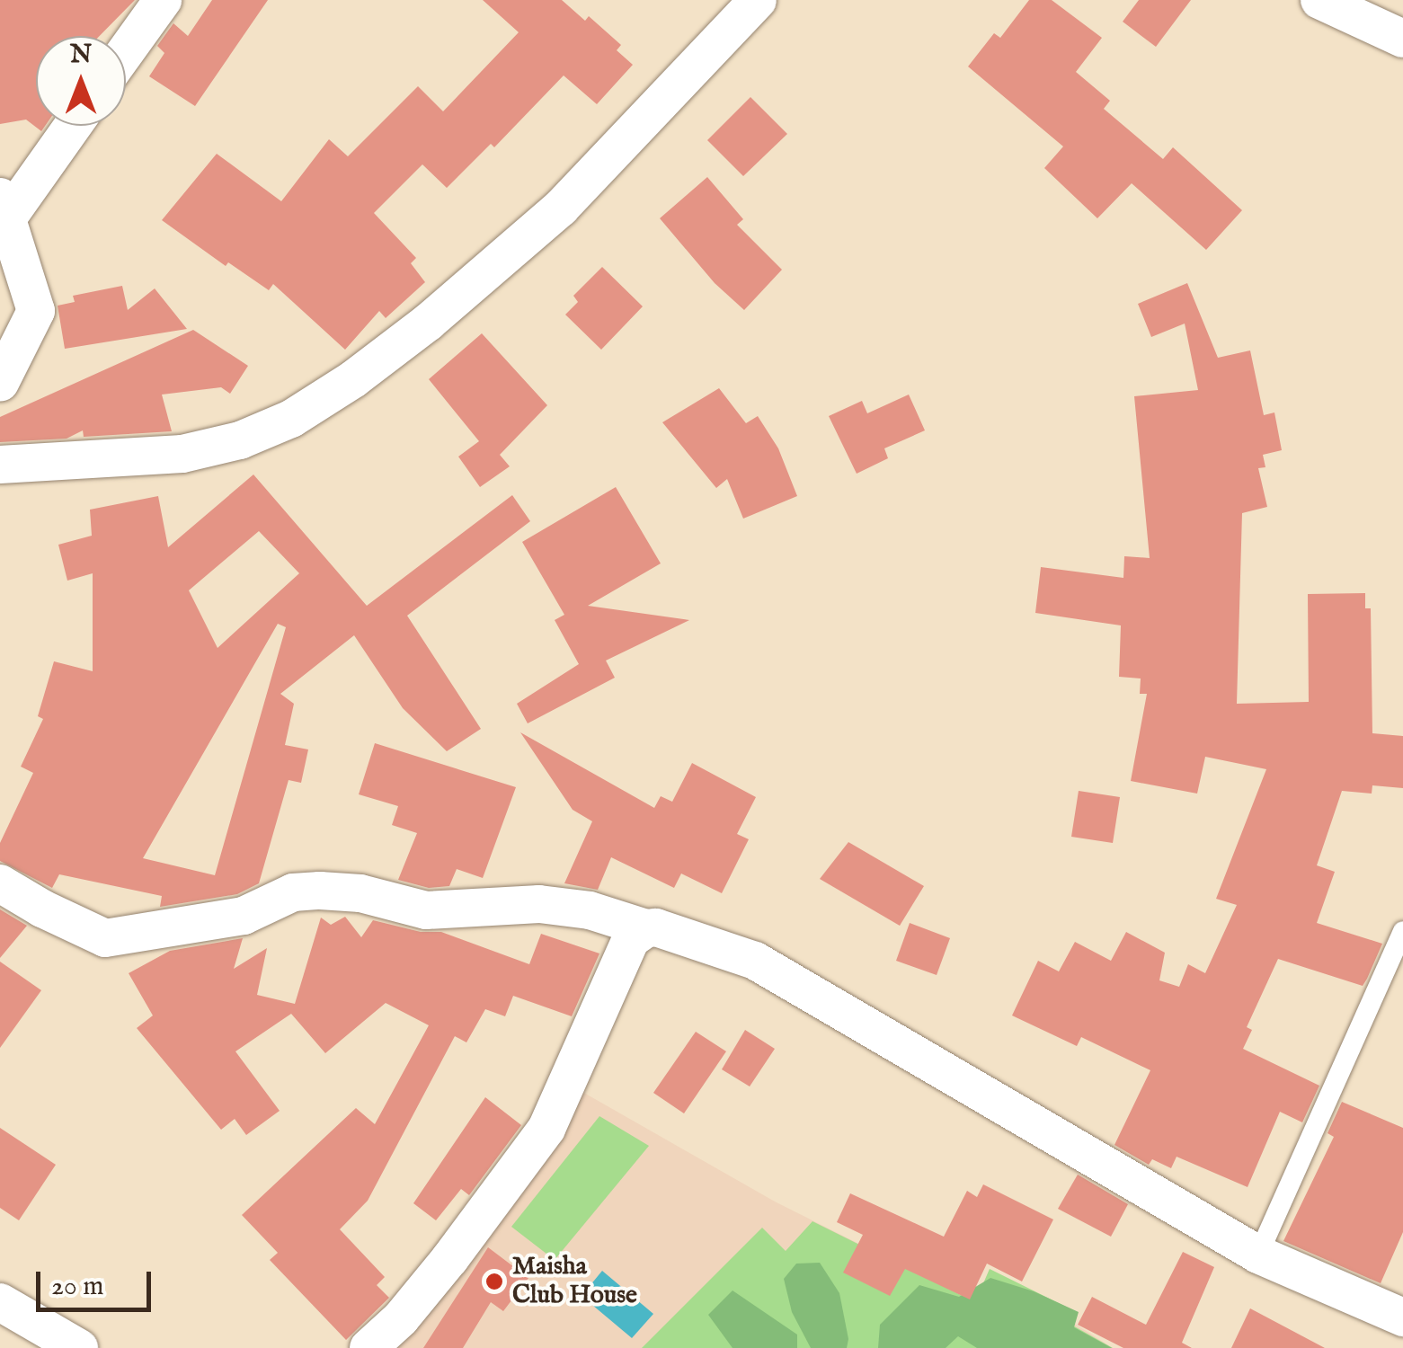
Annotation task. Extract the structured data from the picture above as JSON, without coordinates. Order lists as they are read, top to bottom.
{
  "places": ["Maisha Club House"],
  "scale_bar": "20 m",
  "north": "top"
}
